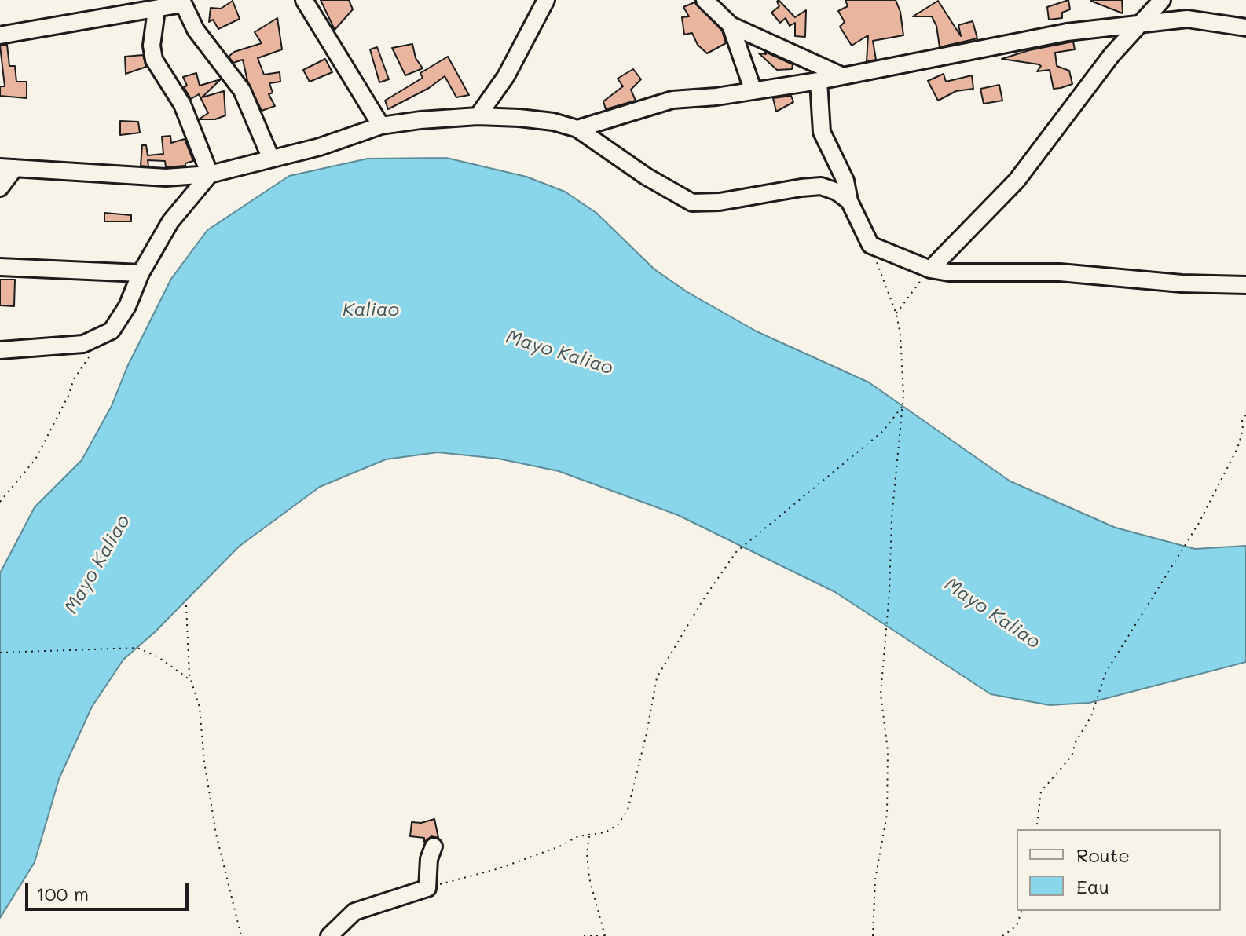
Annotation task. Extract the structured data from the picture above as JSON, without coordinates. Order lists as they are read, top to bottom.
{
  "water": ["Kaliao", "Mayo Kaliao"],
  "legend": ["Route", "Eau"],
  "scale_bar": "100 m"
}
